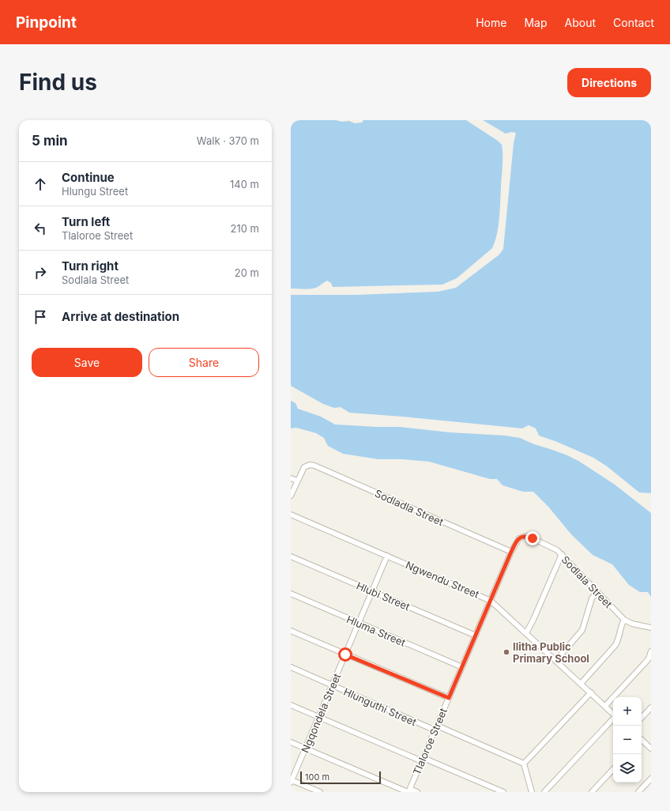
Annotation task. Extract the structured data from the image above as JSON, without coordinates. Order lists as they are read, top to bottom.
{
  "streets": {
    "street": [
      "Sodladla Street",
      "Ngwendu Street",
      "Sodlala Street",
      "Hlubi Street",
      "Hluma Street",
      "Hlunguthi Street",
      "Ngqondela Street",
      "Tlaloroe Street"
    ]
  },
  "crossings": [
    ["Sodladla Street", "Tlaloroe Street"],
    ["Ngwendu Street", "Ngqondela Street"],
    ["Ngwendu Street", "Tlaloroe Street"],
    ["Sodlala Street", "Tlaloroe Street"],
    ["Hlubi Street", "Ngqondela Street"],
    ["Hlubi Street", "Tlaloroe Street"],
    ["Hluma Street", "Ngqondela Street"],
    ["Hluma Street", "Tlaloroe Street"],
    ["Hlunguthi Street", "Ngqondela Street"],
    ["Hlunguthi Street", "Tlaloroe Street"]
  ],
  "places": ["Ilitha Public Primary School"],
  "scale_bar": "100 m",
  "page": {
    "header": "Pinpoint",
    "nav": [
      "Home",
      "Map",
      "About",
      "Contact"
    ],
    "buttons": [
      "Directions",
      ["Save", "Share"]
    ],
    "title": "Find us",
    "heading": ["5 min", "Walk · 370 m"],
    "list": [
      ["Continue", "Hlungu Street", "140 m"],
      ["Turn left", "Tlaloroe Street", "210 m"],
      ["Turn right", "Sodlala Street", "20 m"],
      "Arrive at destination"
    ],
    "map_buttons": ["+", "−"],
    "scale": "100 m"
  }
}
